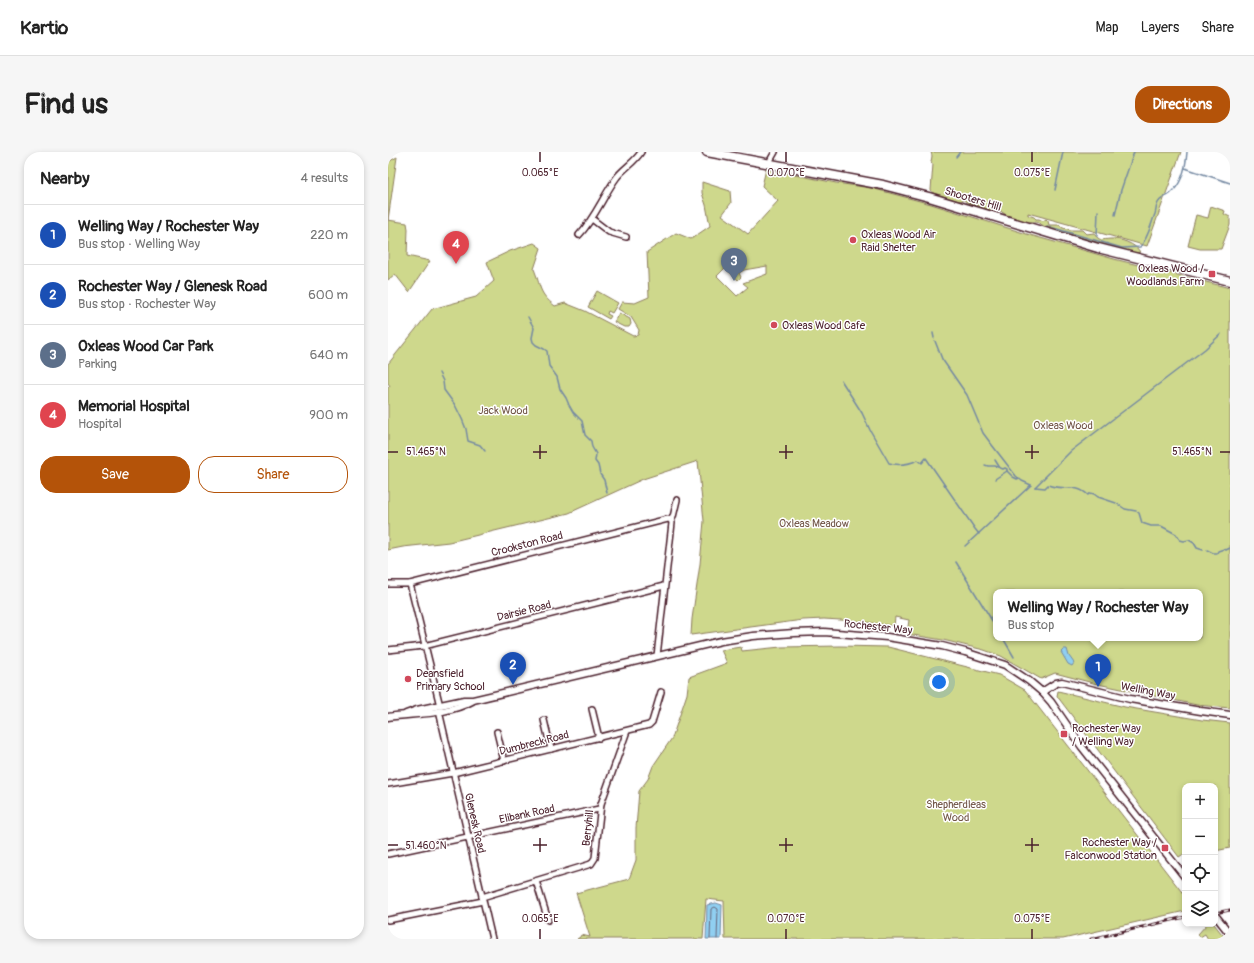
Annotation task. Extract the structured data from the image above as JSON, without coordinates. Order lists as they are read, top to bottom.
{
  "streets": {
    "main road": ["Shooters Hill"],
    "street": [
      "Crookston Road",
      "Dairsie Road",
      "Rochester Way",
      "Welling Way",
      "Dumbreck Road",
      "Elibank Road",
      "Glenesk Road",
      "Berryhill"
    ]
  },
  "crossings": [
    ["Crookston Road", "Glenesk Road"],
    ["Dairsie Road", "Glenesk Road"],
    ["Rochester Way", "Welling Way"],
    ["Rochester Way", "Glenesk Road"],
    ["Dumbreck Road", "Glenesk Road"],
    ["Dumbreck Road", "Berryhill"],
    ["Elibank Road", "Glenesk Road"],
    ["Elibank Road", "Berryhill"],
    ["Glenesk Road", "Berryhill"]
  ],
  "parks": [
    "Jack Wood",
    "Oxleas Wood",
    "Oxleas Meadow",
    "Shepherdleas Wood"
  ],
  "places": {
    "other": ["Oxleas Wood Air Raid Shelter", "Oxleas Wood Cafe", "Deansfield Primary School"],
    "transit": ["Oxleas Wood / Woodlands Farm", "Rochester Way / Welling Way", "Rochester Way / Falconwood Station"]
  },
  "page": {
    "header": "Kartio",
    "nav": ["Map", "Layers", "Share"],
    "buttons": [
      "Directions",
      ["Save", "Share"]
    ],
    "title": "Find us",
    "heading": ["Nearby", "4 results"],
    "list": [
      {
        "mark": "1",
        "name": "Welling Way / Rochester Way",
        "note": "Bus stop · Welling Way",
        "value": "220 m"
      },
      {
        "mark": "2",
        "name": "Rochester Way / Glenesk Road",
        "note": "Bus stop · Rochester Way",
        "value": "600 m"
      },
      {
        "mark": "3",
        "name": "Oxleas Wood Car Park",
        "note": "Parking",
        "value": "640 m"
      },
      {
        "mark": "4",
        "name": "Memorial Hospital",
        "note": "Hospital",
        "value": "900 m"
      }
    ],
    "pins": [
      "4",
      "3",
      "2",
      "1"
    ],
    "popup": ["Welling Way / Rochester Way", "Bus stop"],
    "map_buttons": ["+", "−"]
  },
  "coordinates": [
    "0.065°E",
    "0.070°E",
    "0.075°E",
    "51.465°N",
    "51.460°N"
  ]
}
